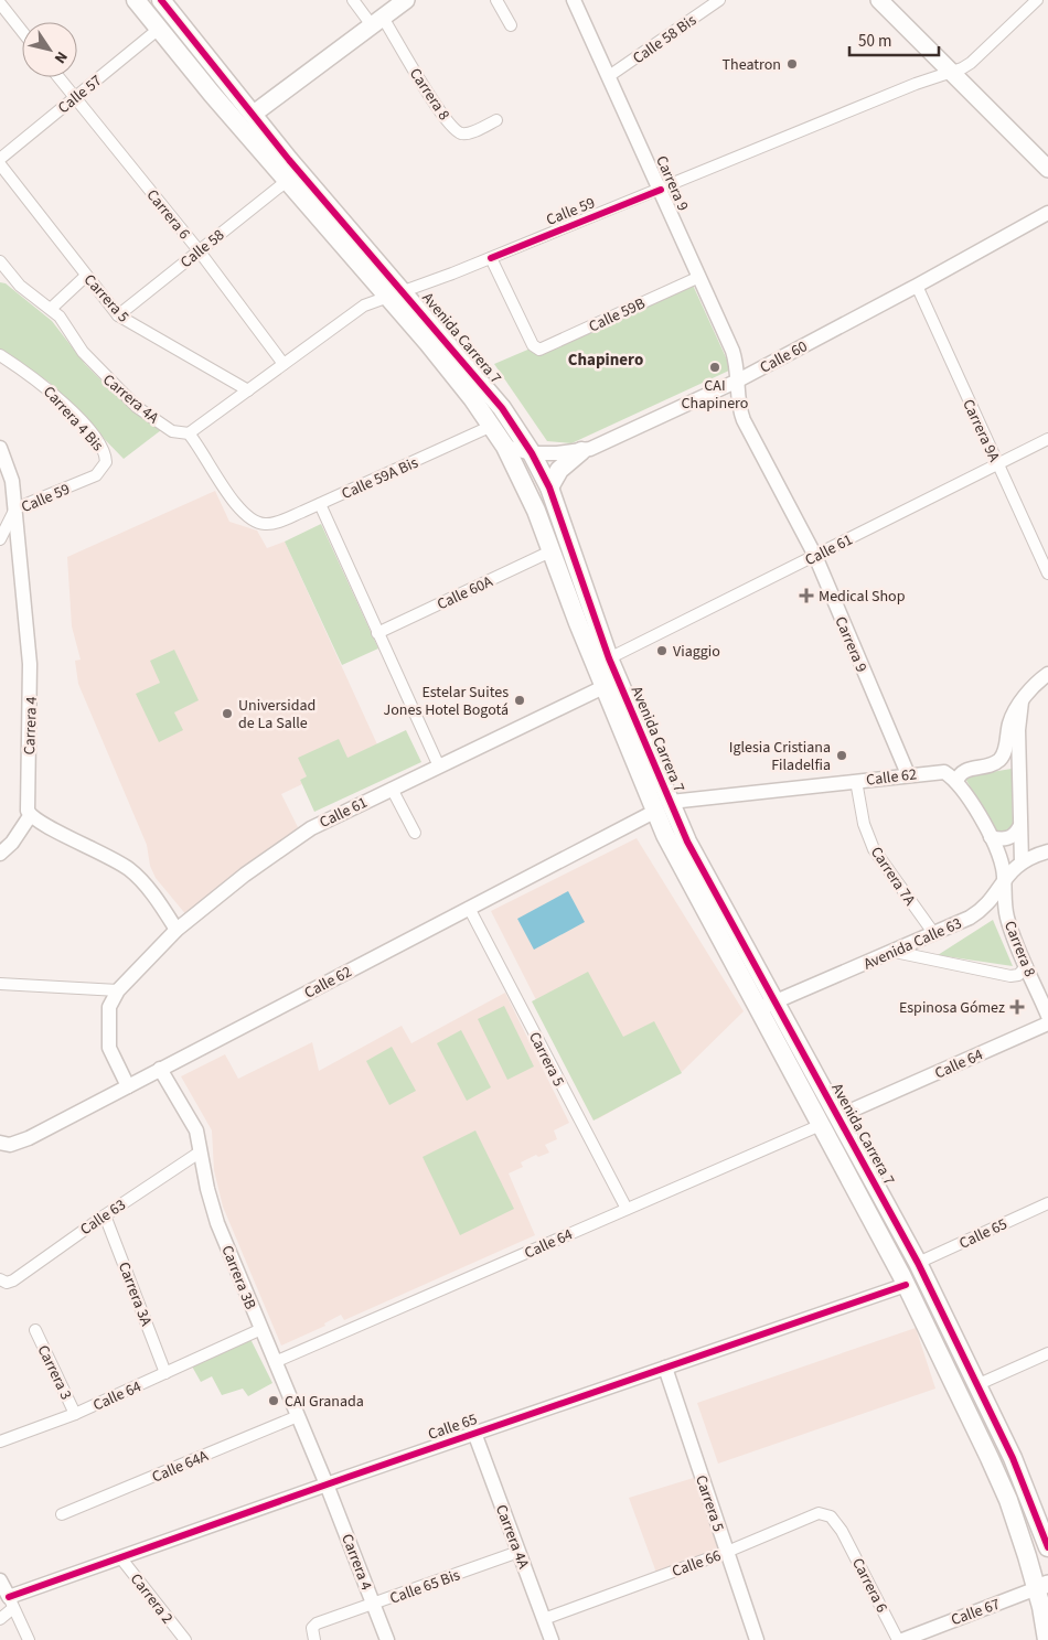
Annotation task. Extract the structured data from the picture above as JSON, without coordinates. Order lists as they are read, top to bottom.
{
  "streets": {
    "main road": ["Avenida Carrera 7"],
    "street": [
      "Calle 58 Bis",
      "Calle 57",
      "Carrera 8",
      "Carrera 9",
      "Calle 59",
      "Carrera 6",
      "Calle 58",
      "Carrera 5",
      "Calle 59B",
      "Calle 60",
      "Carrera 4A",
      "Carrera 4 Bis",
      "Carrera 9A",
      "Calle 59A Bis",
      "Calle 61",
      "Calle 60A",
      "Carrera 4",
      "Calle 62",
      "Carrera 7A",
      "Avenida Calle 63",
      "Calle 64",
      "Calle 63",
      "Calle 65",
      "Carrera 3B",
      "Carrera 3A",
      "Carrera 3",
      "Calle 64A",
      "Calle 66",
      "Calle 65 Bis",
      "Carrera 2",
      "Calle 67"
    ]
  },
  "crossings": [
    ["Calle 58 Bis", "Carrera 9"],
    ["Calle 57", "Carrera 6"],
    ["Calle 57", "Avenida Carrera 7"],
    ["Carrera 8", "Avenida Calle 63"],
    ["Carrera 9", "Calle 59"],
    ["Carrera 9", "Calle 59B"],
    ["Carrera 9", "Calle 60"],
    ["Carrera 9", "Calle 61"],
    ["Carrera 9", "Calle 62"],
    ["Calle 59", "Carrera 6"],
    ["Calle 59", "Carrera 5"],
    ["Calle 59", "Calle 59B"],
    ["Calle 59", "Avenida Carrera 7"],
    ["Calle 59", "Carrera 4A"],
    ["Calle 59", "Carrera 4 Bis"],
    ["Calle 59", "Calle 59A Bis"],
    ["Calle 59", "Carrera 4"],
    ["Carrera 6", "Calle 58"],
    ["Carrera 6", "Calle 66"],
    ["Calle 58", "Carrera 5"],
    ["Calle 58", "Avenida Carrera 7"],
    ["Carrera 5", "Calle 62"],
    ["Carrera 5", "Calle 64"],
    ["Carrera 5", "Calle 65"],
    ["Carrera 5", "Calle 66"],
    ["Avenida Carrera 7", "Calle 60"],
    ["Avenida Carrera 7", "Calle 59A Bis"],
    ["Avenida Carrera 7", "Calle 61"],
    ["Avenida Carrera 7", "Calle 60A"],
    ["Avenida Carrera 7", "Calle 62"],
    ["Avenida Carrera 7", "Avenida Calle 63"],
    ["Avenida Carrera 7", "Calle 64"],
    ["Avenida Carrera 7", "Calle 65"],
    ["Avenida Carrera 7", "Calle 67"],
    ["Calle 60", "Carrera 9A"],
    ["Carrera 4A", "Calle 59A Bis"],
    ["Carrera 4A", "Calle 65"],
    ["Carrera 4A", "Calle 66"],
    ["Carrera 4A", "Calle 65 Bis"],
    ["Carrera 9A", "Calle 61"],
    ["Calle 61", "Calle 62"],
    ["Carrera 4", "Calle 65"],
    ["Carrera 4", "Carrera 3B"],
    ["Carrera 4", "Calle 65 Bis"],
    ["Calle 62", "Carrera 7A"],
    ["Calle 62", "Carrera 3B"],
    ["Carrera 7A", "Avenida Calle 63"],
    ["Calle 64", "Carrera 3B"],
    ["Calle 64", "Carrera 3A"],
    ["Calle 64", "Carrera 3"],
    ["Calle 63", "Carrera 3B"],
    ["Calle 63", "Carrera 3A"],
    ["Calle 65", "Carrera 3B"],
    ["Calle 65", "Carrera 2"],
    ["Carrera 3B", "Calle 64A"]
  ],
  "districts": ["Chapinero"],
  "places": {
    "other": [
      "Theatron",
      "CAI Chapinero",
      "Viaggio",
      "Estelar Suites Jones Hotel Bogotá",
      "Universidad de La Salle",
      "Iglesia Cristiana Filadelfia",
      "CAI Granada"
    ],
    "health": ["Medical Shop", "Espinosa Gómez"]
  },
  "scale_bar": "50 m",
  "north": "bottom right"
}
